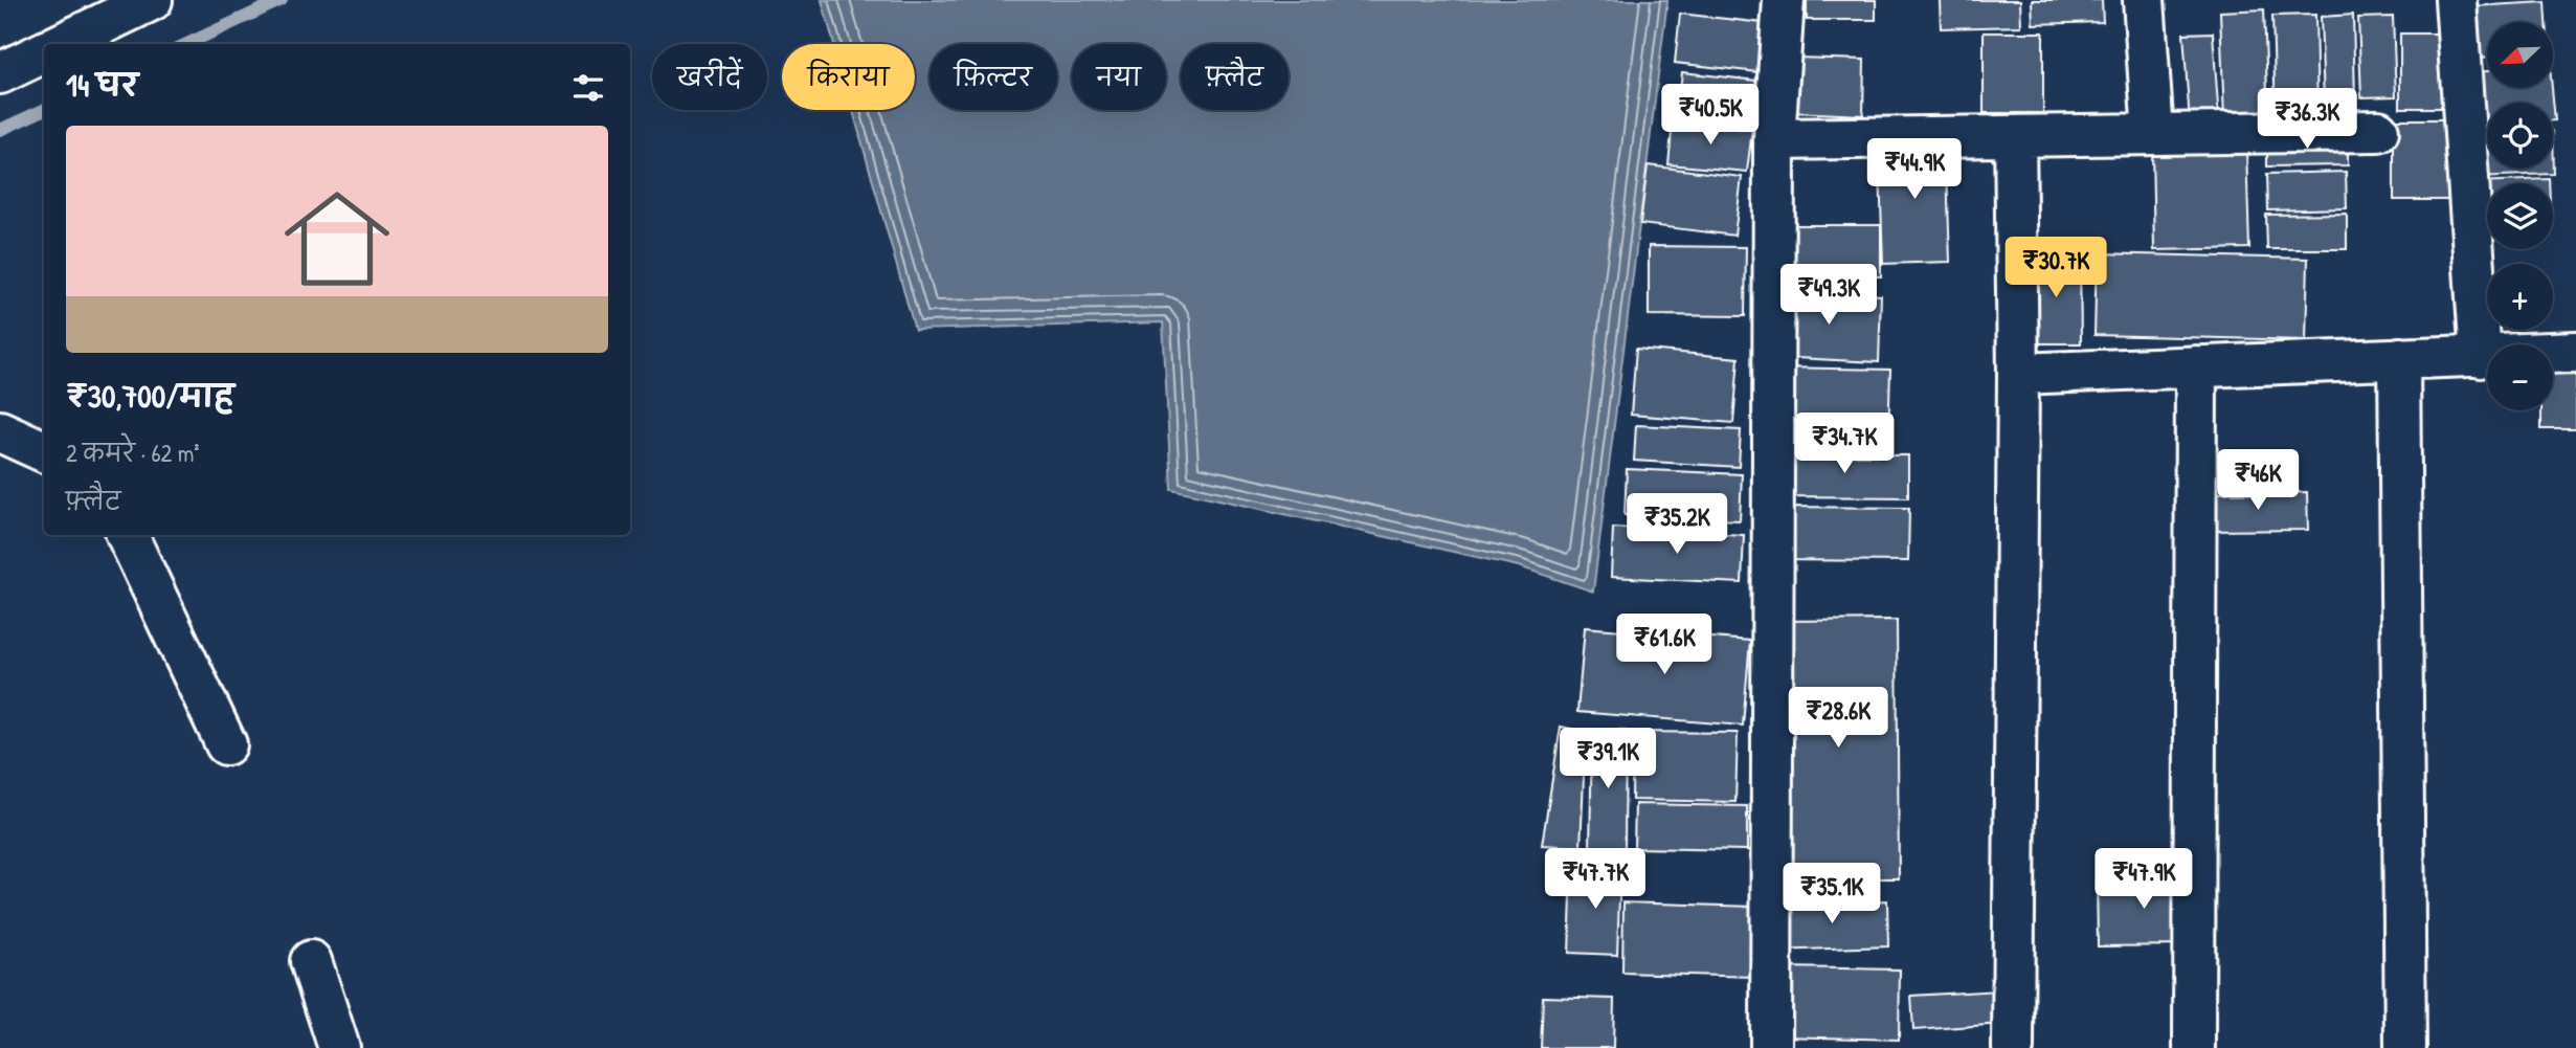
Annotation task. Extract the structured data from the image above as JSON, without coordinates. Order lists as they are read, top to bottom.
{
  "north": "bottom left",
  "page": {
    "map_buttons": ["+", "−"],
    "chip": [
      "खरीदें",
      "किराया",
      "फ़िल्टर",
      "नया",
      "फ़्लैट"
    ],
    "heading": "14 घर",
    "price": [
      "₹40.5K",
      "₹36.3K",
      "₹44.9K",
      "₹30.7K",
      "₹49.3K",
      "₹34.7K",
      "₹46K",
      "₹35.2K",
      "₹61.6K",
      "₹28.6K",
      "₹39.1K",
      "₹47.7K",
      "₹47.9K",
      "₹35.1K"
    ],
    "list": [
      {
        "name": "₹30,700/माह",
        "note": "2 कमरे · 62 m² · फ़्लैट"
      }
    ]
  }
}
